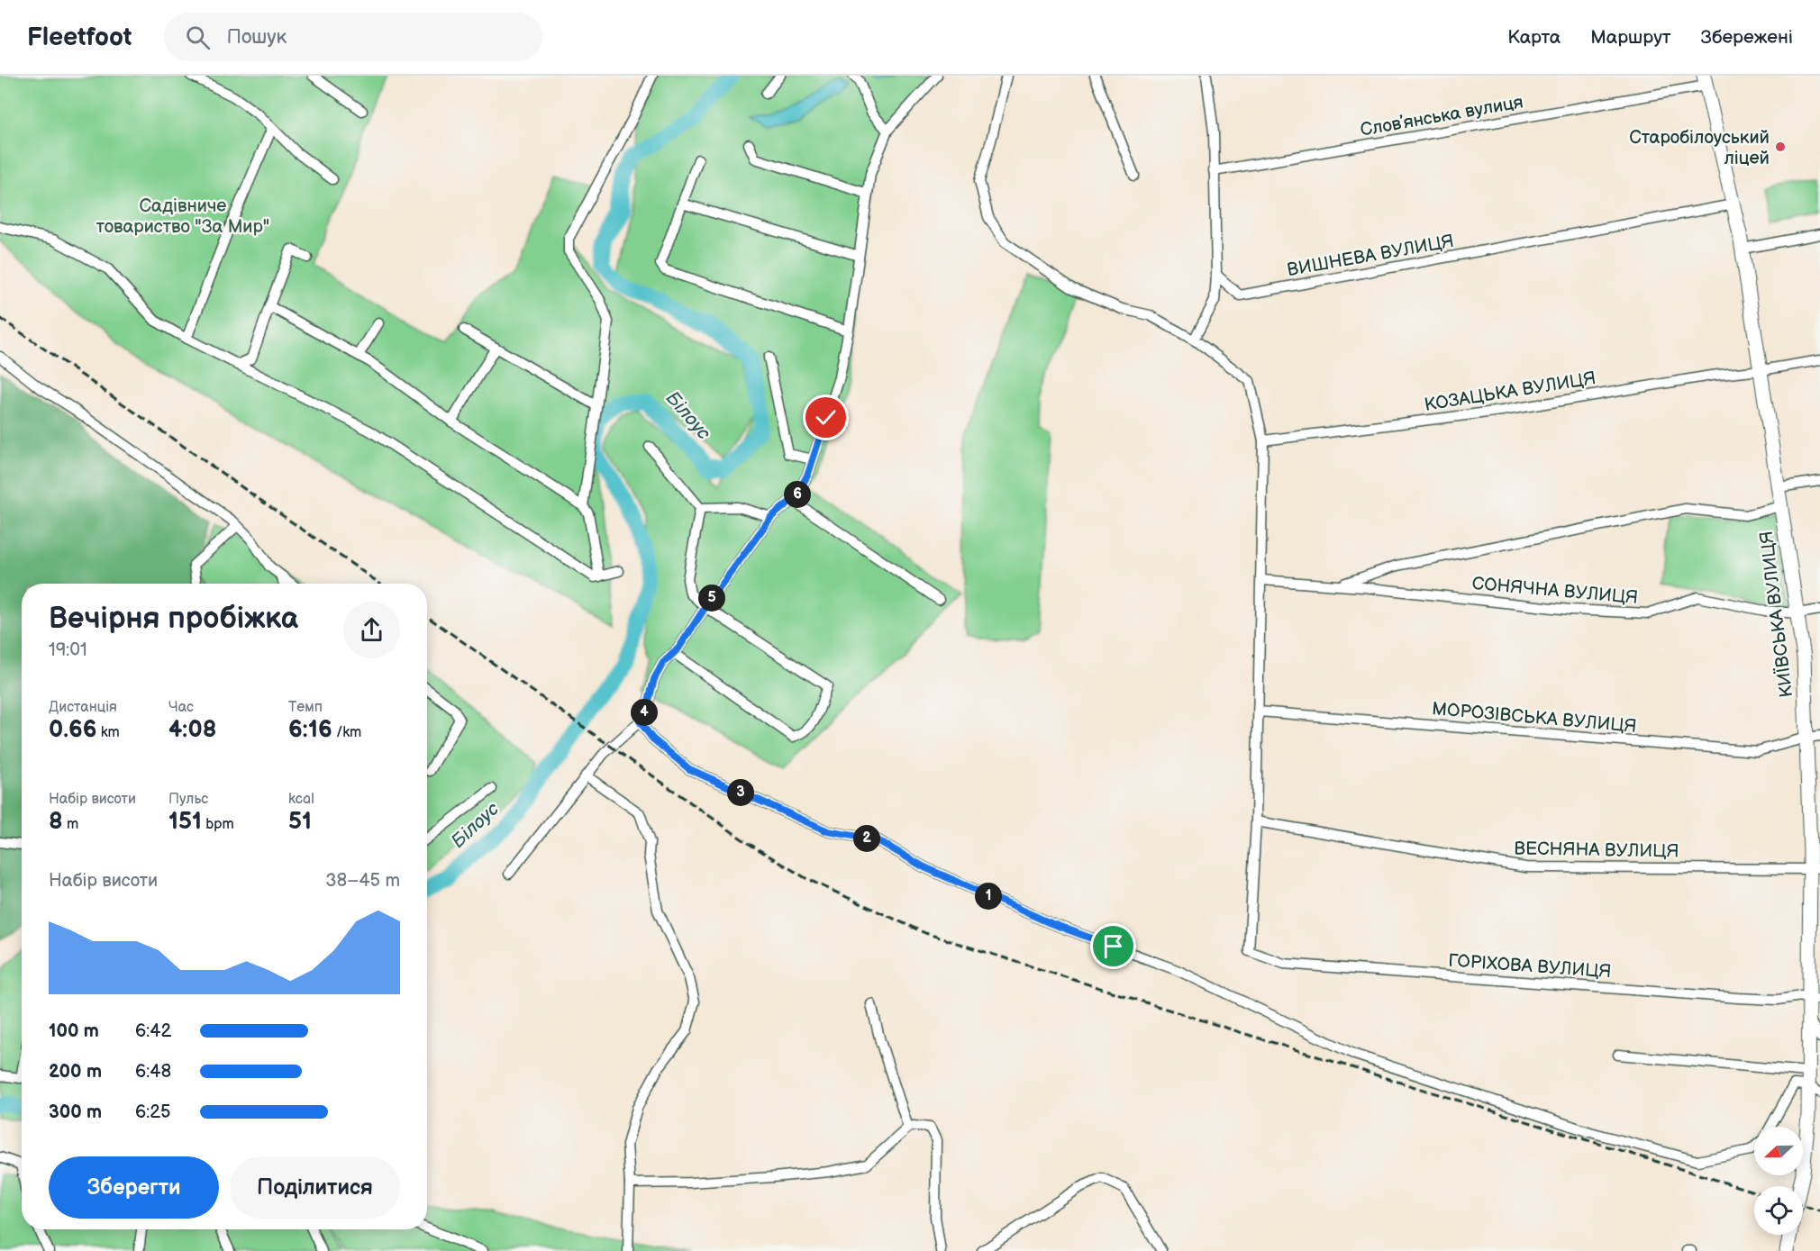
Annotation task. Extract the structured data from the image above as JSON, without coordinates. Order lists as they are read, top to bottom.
{
  "streets": {
    "main road": ["КИЇВСЬКА ВУЛИЦЯ"],
    "street": [
      "Словʼянська вулиця",
      "ВИШНЕВА ВУЛИЦЯ",
      "КОЗАЦЬКА ВУЛИЦЯ",
      "СОНЯЧНА ВУЛИЦЯ",
      "МОРОЗІВСЬКА ВУЛИЦЯ",
      "ВЕСНЯНА ВУЛИЦЯ",
      "ГОРІХОВА ВУЛИЦЯ"
    ]
  },
  "crossings": [
    ["Словʼянська вулиця", "КИЇВСЬКА ВУЛИЦЯ"],
    ["ВИШНЕВА ВУЛИЦЯ", "КИЇВСЬКА ВУЛИЦЯ"],
    ["КОЗАЦЬКА ВУЛИЦЯ", "КИЇВСЬКА ВУЛИЦЯ"],
    ["СОНЯЧНА ВУЛИЦЯ", "КИЇВСЬКА ВУЛИЦЯ"],
    ["КИЇВСЬКА ВУЛИЦЯ", "МОРОЗІВСЬКА ВУЛИЦЯ"],
    ["КИЇВСЬКА ВУЛИЦЯ", "ВЕСНЯНА ВУЛИЦЯ"],
    ["КИЇВСЬКА ВУЛИЦЯ", "ГОРІХОВА ВУЛИЦЯ"],
    ["ВЕСНЯНА ВУЛИЦЯ", "ГОРІХОВА ВУЛИЦЯ"]
  ],
  "water": ["Білоус"],
  "parks": ["Садівниче товариство \"За Мир\""],
  "places": ["Старобілоуський ліцей"],
  "north": "left",
  "page": {
    "header": "Fleetfoot",
    "search": "Пошук",
    "nav": ["Карта", "Маршрут", "Збережені"],
    "pins": [
      "6",
      "5",
      "4",
      "3",
      "2",
      "1"
    ],
    "heading": ["Вечірня пробіжка", "19:01"],
    "stats": [
      ["Дистанція", "0.66 km"],
      ["Час", "4:08"],
      ["Темп", "6:16 /km"],
      ["Набір висоти", "8 m"],
      ["Пульс", "151 bpm"],
      ["kcal", "51"]
    ],
    "chart": ["Набір висоти", "38–45 m"],
    "list": [
      {
        "name": "100 m",
        "note": "6:42"
      },
      {
        "name": "200 m",
        "note": "6:48"
      },
      {
        "name": "300 m",
        "note": "6:25"
      }
    ],
    "buttons": ["Зберегти", "Поділитися"]
  }
}
